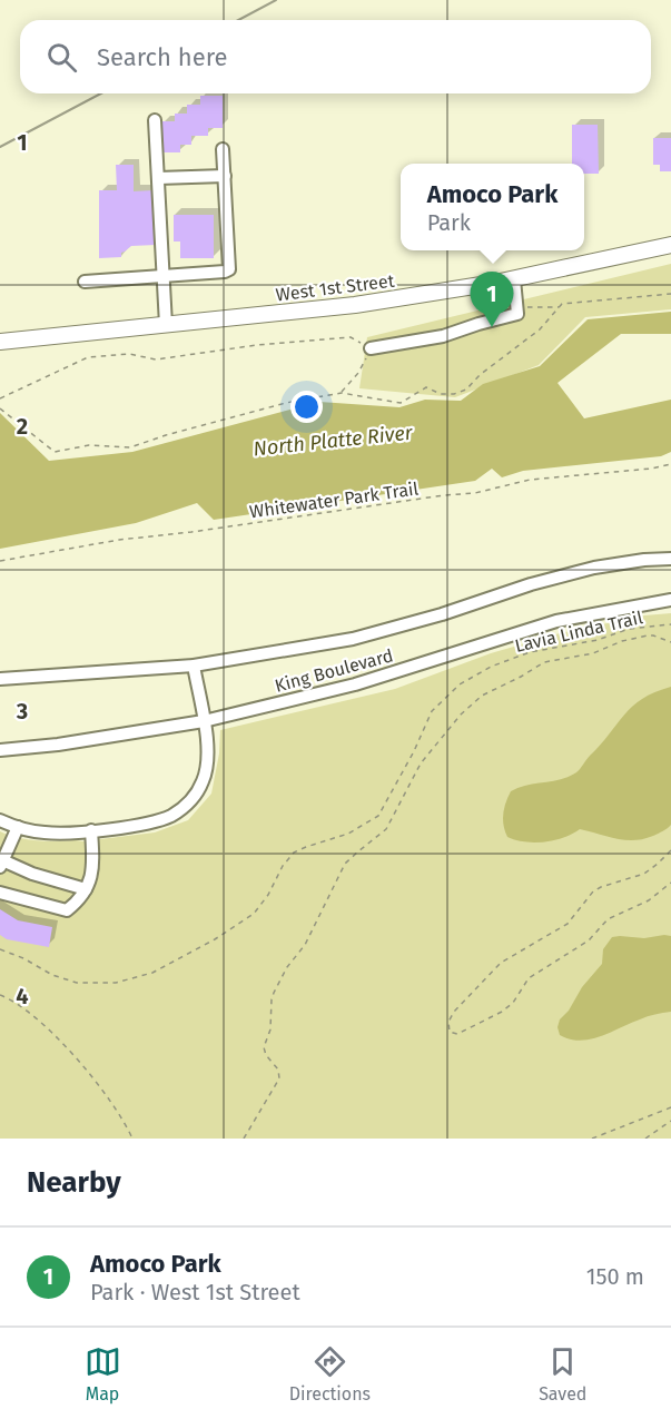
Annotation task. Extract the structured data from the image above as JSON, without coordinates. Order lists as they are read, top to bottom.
{
  "streets": {
    "main road": ["West 1st Street"],
    "street": ["King Boulevard"],
    "path": ["Whitewater Park Trail", "Lavia Linda Trail"]
  },
  "water": ["North Platte River"],
  "page": {
    "search": "Search here",
    "popup": ["Amoco Park", "Park"],
    "pins": "1",
    "heading": "Nearby",
    "list": [
      {
        "mark": "1",
        "name": "Amoco Park",
        "note": "Park · West 1st Street",
        "value": "150 m"
      }
    ],
    "nav": ["Map", "Directions", "Saved"]
  },
  "grid": {
    "rows": [
      "1",
      "2",
      "3",
      "4"
    ]
  }
}
